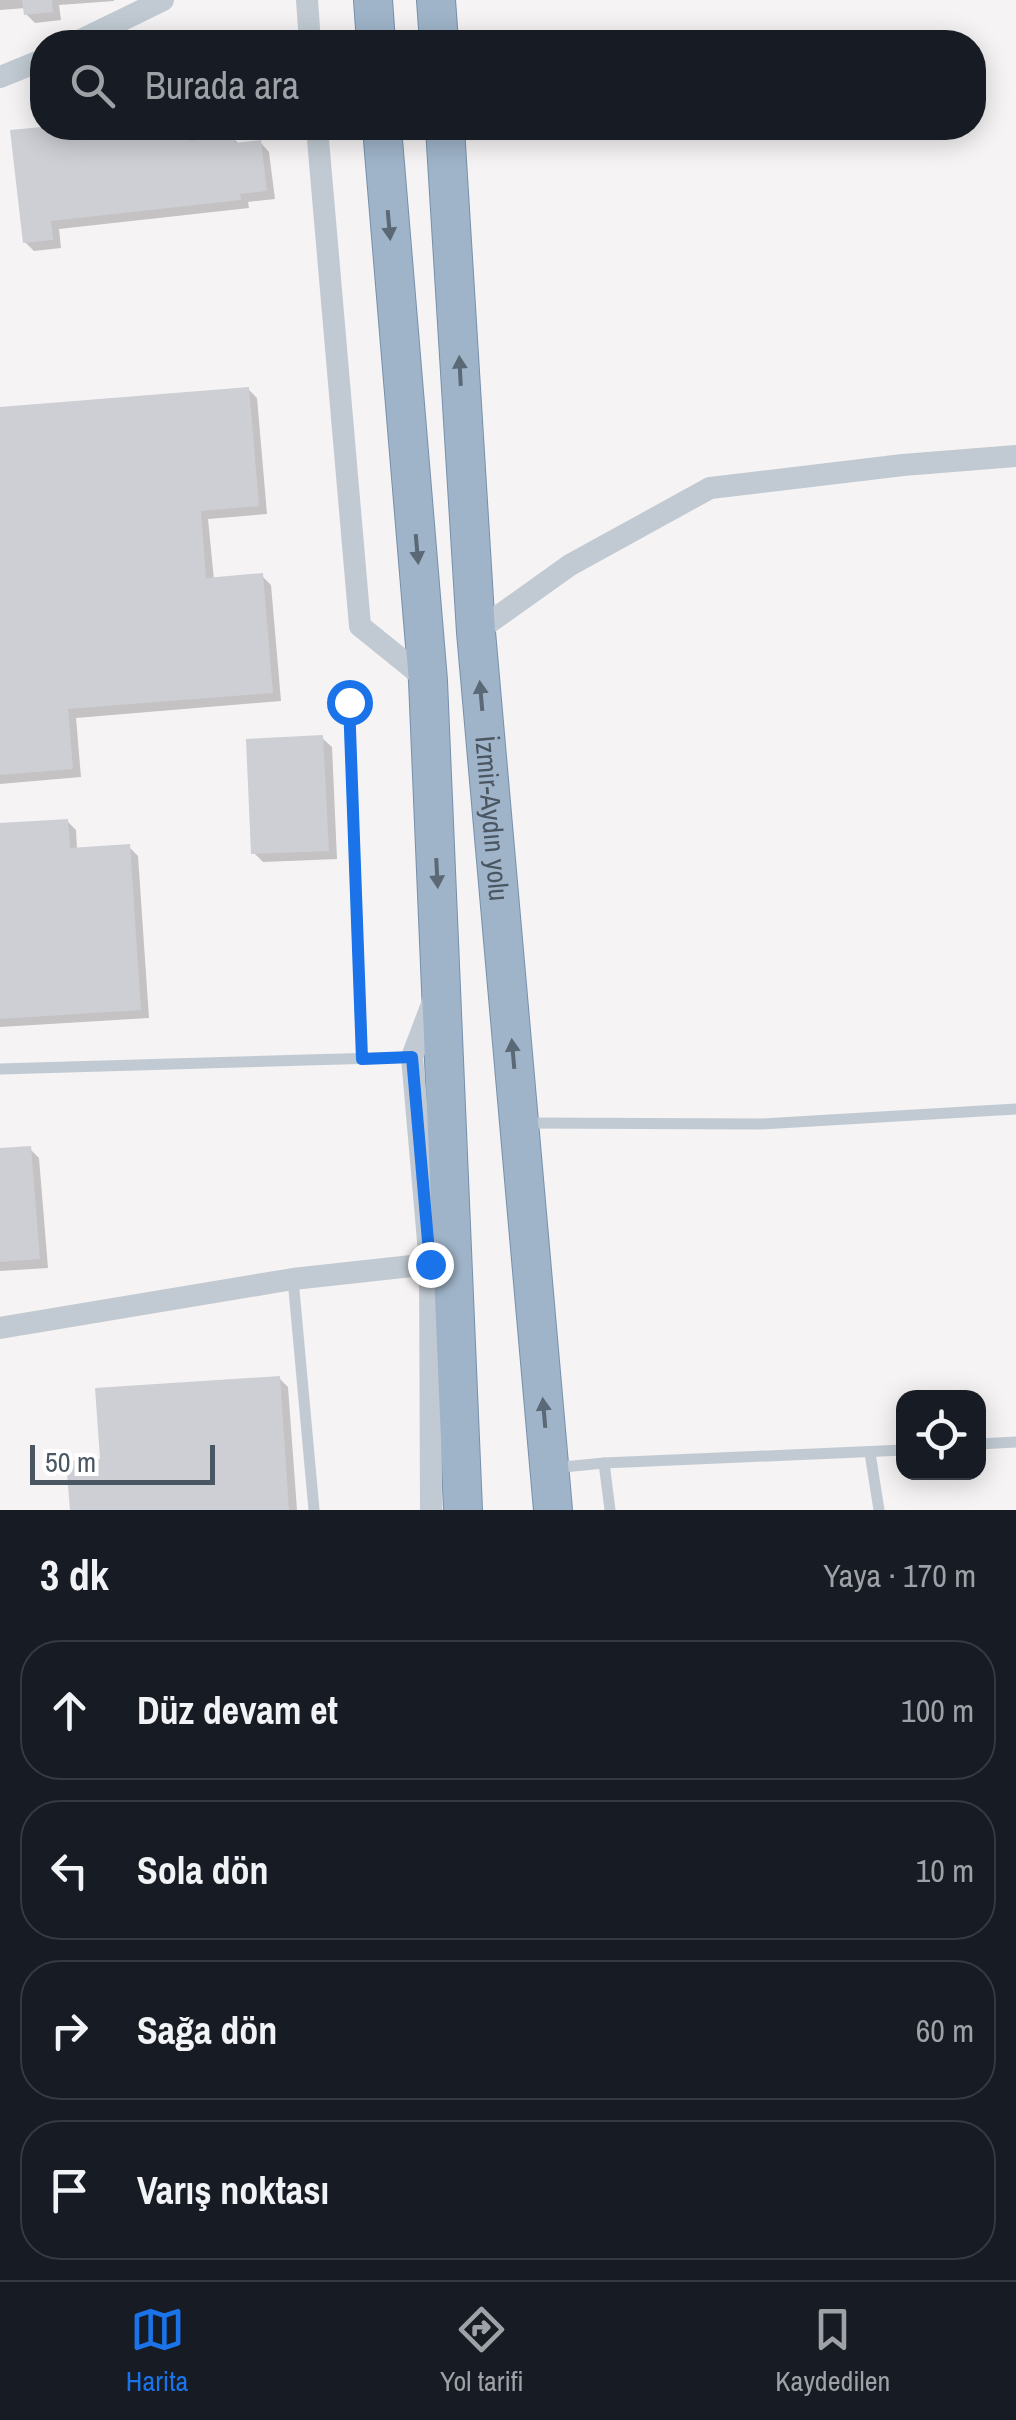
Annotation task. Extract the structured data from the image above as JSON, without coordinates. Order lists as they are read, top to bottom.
{
  "streets": {
    "highway": ["İzmir-Aydın yolu"]
  },
  "scale_bar": "50 m",
  "page": {
    "search": "Burada ara",
    "scale": "50 m",
    "heading": ["3 dk", "Yaya · 170 m"],
    "list": [
      ["Düz devam et", "100 m"],
      ["Sola dön", "10 m"],
      ["Sağa dön", "60 m"],
      "Varış noktası"
    ],
    "nav": ["Harita", "Yol tarifi", "Kaydedilen"]
  }
}
